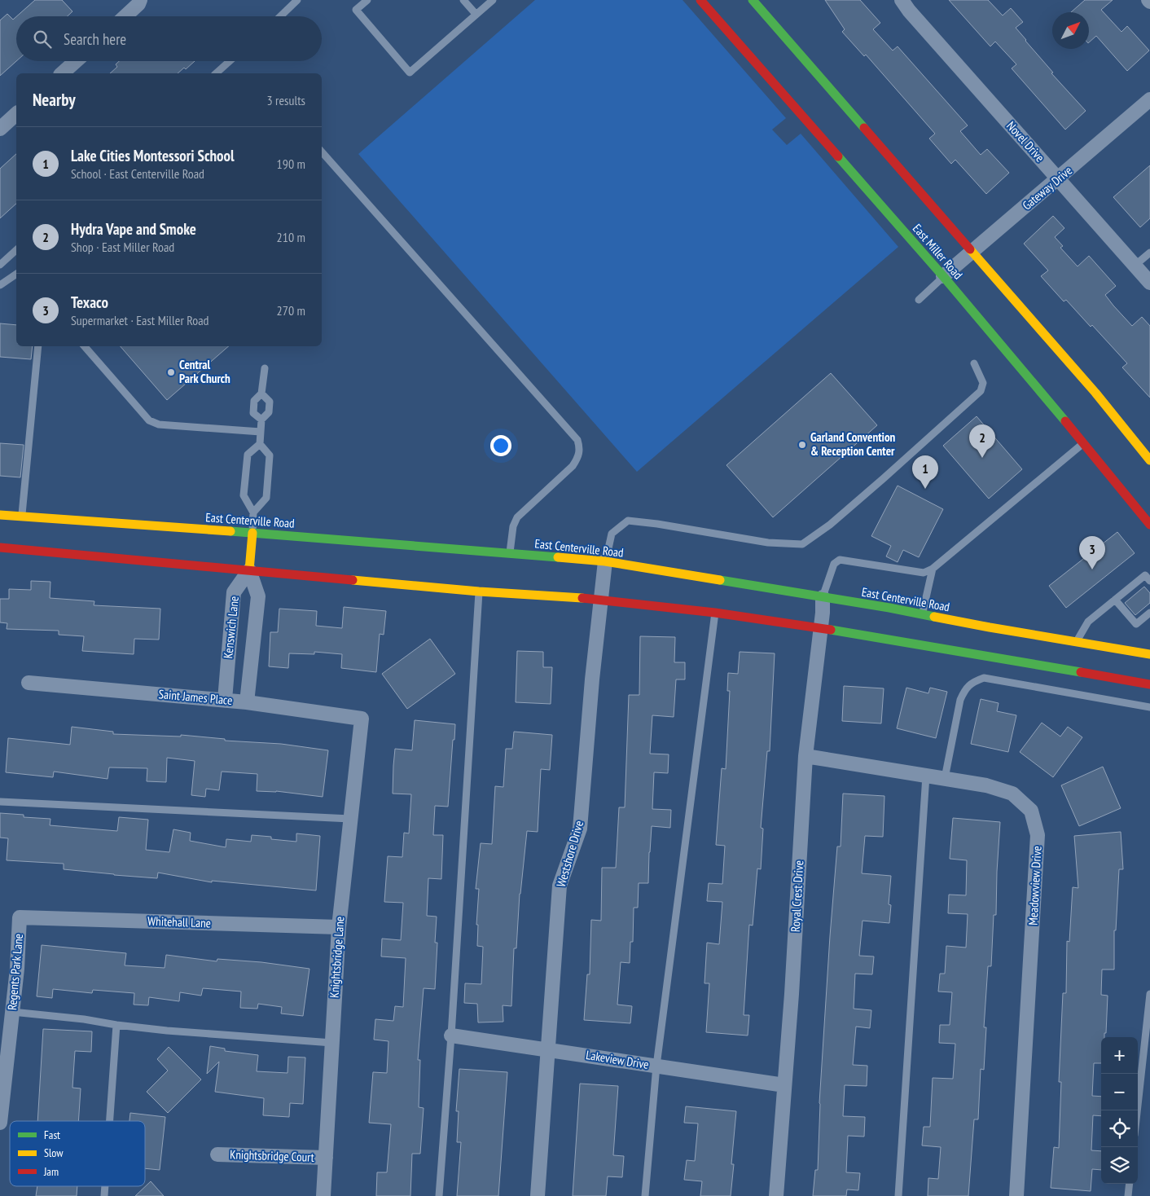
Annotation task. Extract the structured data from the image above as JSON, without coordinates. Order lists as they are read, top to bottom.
{
  "streets": {
    "main road": ["East Miller Road", "East Centerville Road"],
    "street": [
      "Novel Drive",
      "Gateway Drive",
      "Kenswich Lane",
      "Saint James Place",
      "Westshore Drive",
      "Meadowview Drive",
      "Royal Crest Drive",
      "Whitehall Lane",
      "Knightsbridge Lane",
      "Regents Park Lane",
      "Lakeview Drive",
      "Knightsbridge Court"
    ]
  },
  "crossings": [
    ["Novel Drive", "Gateway Drive"],
    ["Gateway Drive", "East Miller Road"],
    ["East Centerville Road", "Westshore Drive"],
    ["East Centerville Road", "Royal Crest Drive"],
    ["Kenswich Lane", "Saint James Place"],
    ["Saint James Place", "Knightsbridge Lane"],
    ["Westshore Drive", "Lakeview Drive"],
    ["Meadowview Drive", "Royal Crest Drive"],
    ["Royal Crest Drive", "Lakeview Drive"],
    ["Whitehall Lane", "Knightsbridge Lane"],
    ["Whitehall Lane", "Regents Park Lane"],
    ["Knightsbridge Lane", "Knightsbridge Court"]
  ],
  "places": ["Central Park Church", "Garland Convention & Reception Center"],
  "legend": ["Fast", "Slow", "Jam"],
  "north": "top right",
  "page": {
    "search": "Search here",
    "heading": ["Nearby", "3 results"],
    "list": [
      {
        "mark": "1",
        "name": "Lake Cities Montessori School",
        "note": "School · East Centerville Road",
        "value": "190 m"
      },
      {
        "mark": "2",
        "name": "Hydra Vape and Smoke",
        "note": "Shop · East Miller Road",
        "value": "210 m"
      },
      {
        "mark": "3",
        "name": "Texaco",
        "note": "Supermarket · East Miller Road",
        "value": "270 m"
      }
    ],
    "pins": ["2", "1", "3"],
    "map_buttons": ["+", "−"]
  }
}
